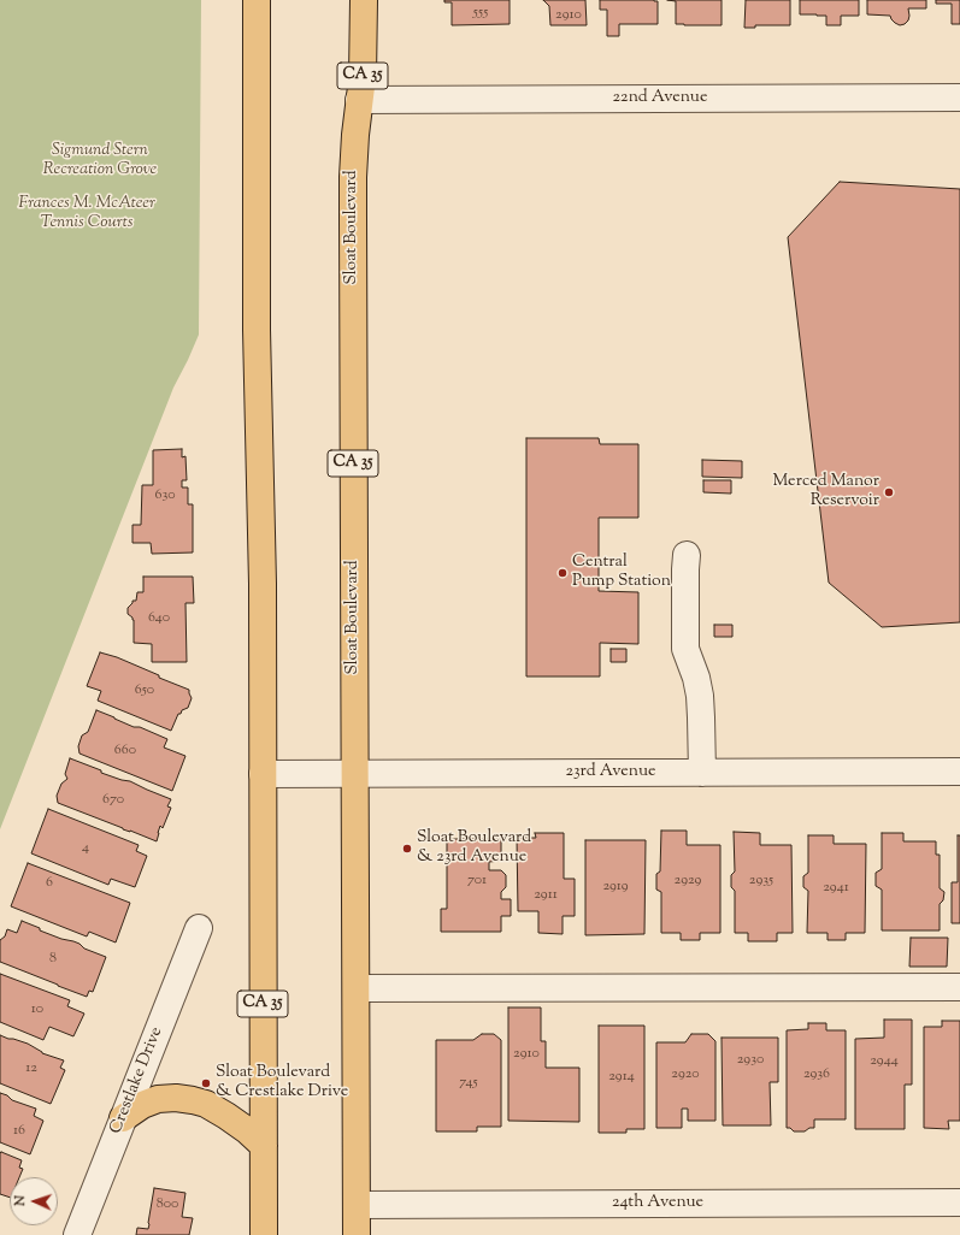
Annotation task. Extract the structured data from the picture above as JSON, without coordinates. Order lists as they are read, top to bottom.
{
  "streets": {
    "main road": ["CA 35", "Sloat Boulevard"],
    "street": [
      "22nd Avenue",
      "23rd Avenue",
      "Crestlake Drive",
      "24th Avenue"
    ]
  },
  "crossings": [
    ["CA 35", "23rd Avenue"],
    ["22nd Avenue", "Sloat Boulevard"],
    ["Sloat Boulevard", "23rd Avenue"],
    ["Sloat Boulevard", "24th Avenue"]
  ],
  "parks": ["Sigmund Stern Recreation Grove", "Frances M. McAteer Tennis Courts"],
  "places": [
    "Merced Manor Reservoir",
    "Central Pump Station",
    "Sloat Boulevard & 23rd Avenue",
    "Sloat Boulevard & Crestlake Drive"
  ],
  "house_numbers": [
    "555",
    "2910",
    "630",
    "640",
    "650",
    "660",
    "670",
    "4",
    "701",
    "2929",
    "2935",
    "6",
    "2919",
    "2941",
    "2911",
    "8",
    "10",
    "2910",
    "2930",
    "2944",
    "12",
    "2920",
    "2936",
    "2914",
    "745",
    "16",
    "800"
  ],
  "north": "left"
}
